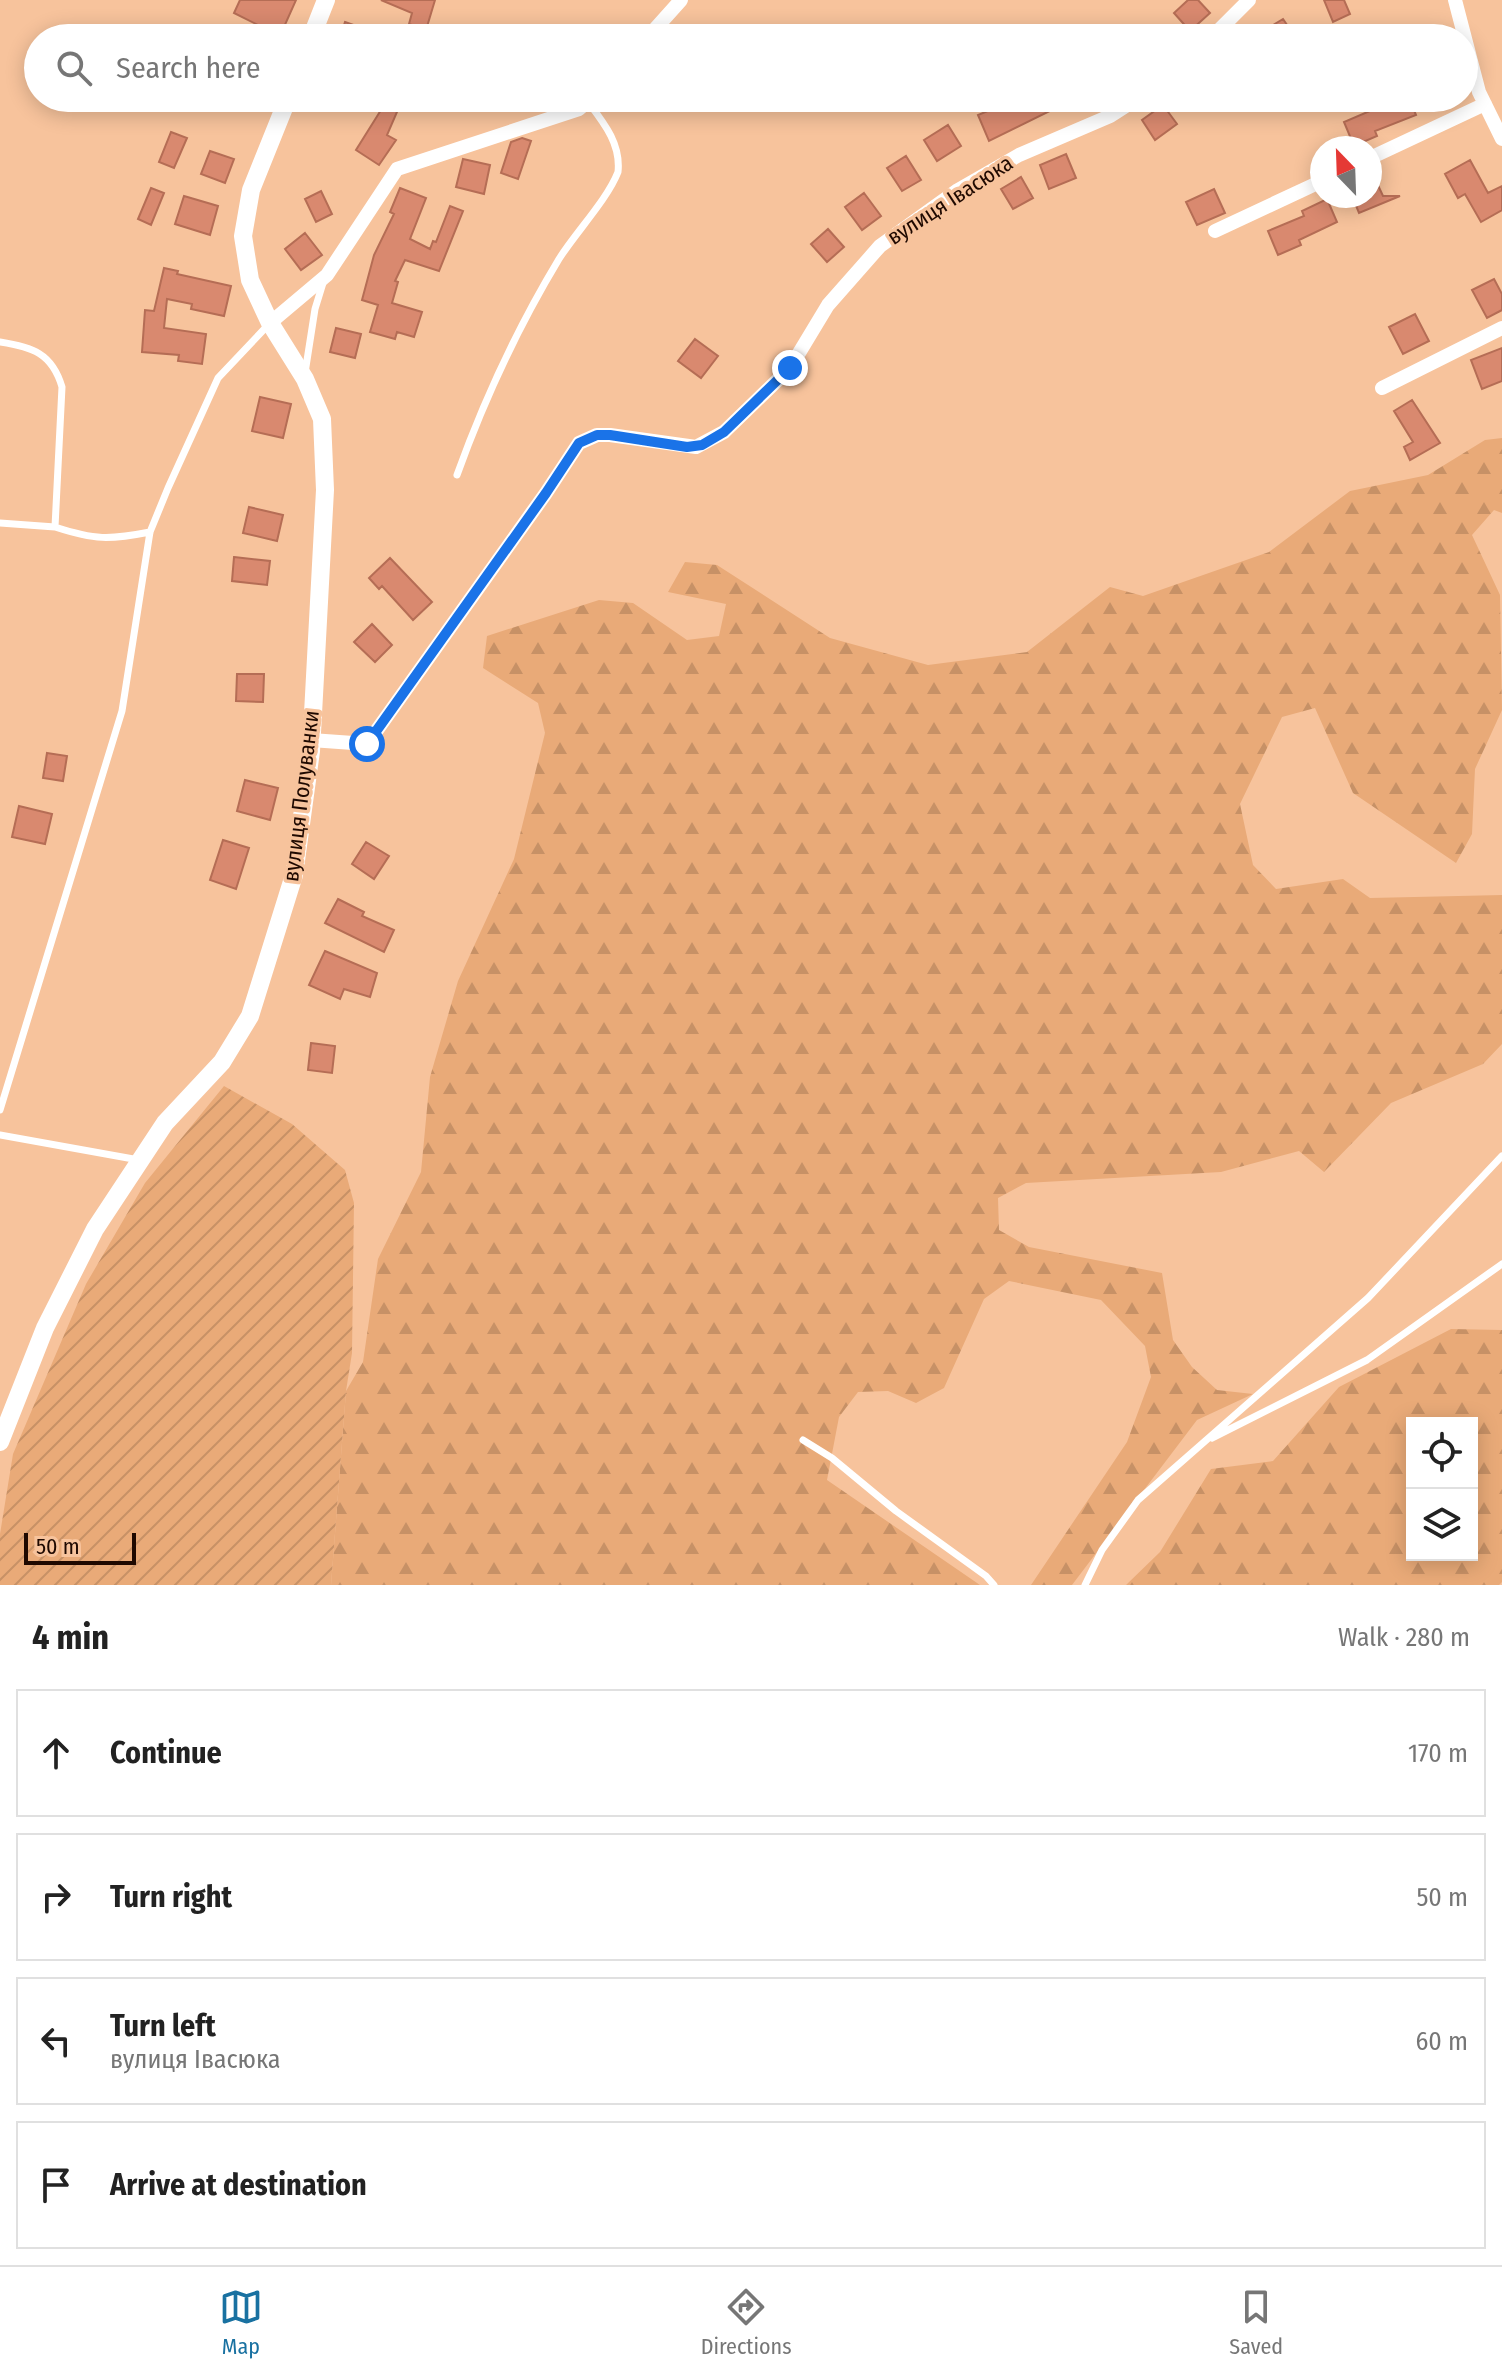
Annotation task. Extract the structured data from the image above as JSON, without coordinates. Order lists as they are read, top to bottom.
{
  "streets": {
    "street": ["вулиця Івасюка", "вулиця Полуванки"]
  },
  "crossings": [
    ["вулиця Івасюка", "вулиця Полуванки"]
  ],
  "scale_bar": "50 m",
  "north": "top left",
  "page": {
    "search": "Search here",
    "scale": "50 m",
    "heading": ["4 min", "Walk · 280 m"],
    "list": [
      ["Continue", "170 m"],
      ["Turn right", "50 m"],
      ["Turn left", "вулиця Івасюка", "60 m"],
      "Arrive at destination"
    ],
    "nav": ["Map", "Directions", "Saved"]
  }
}
